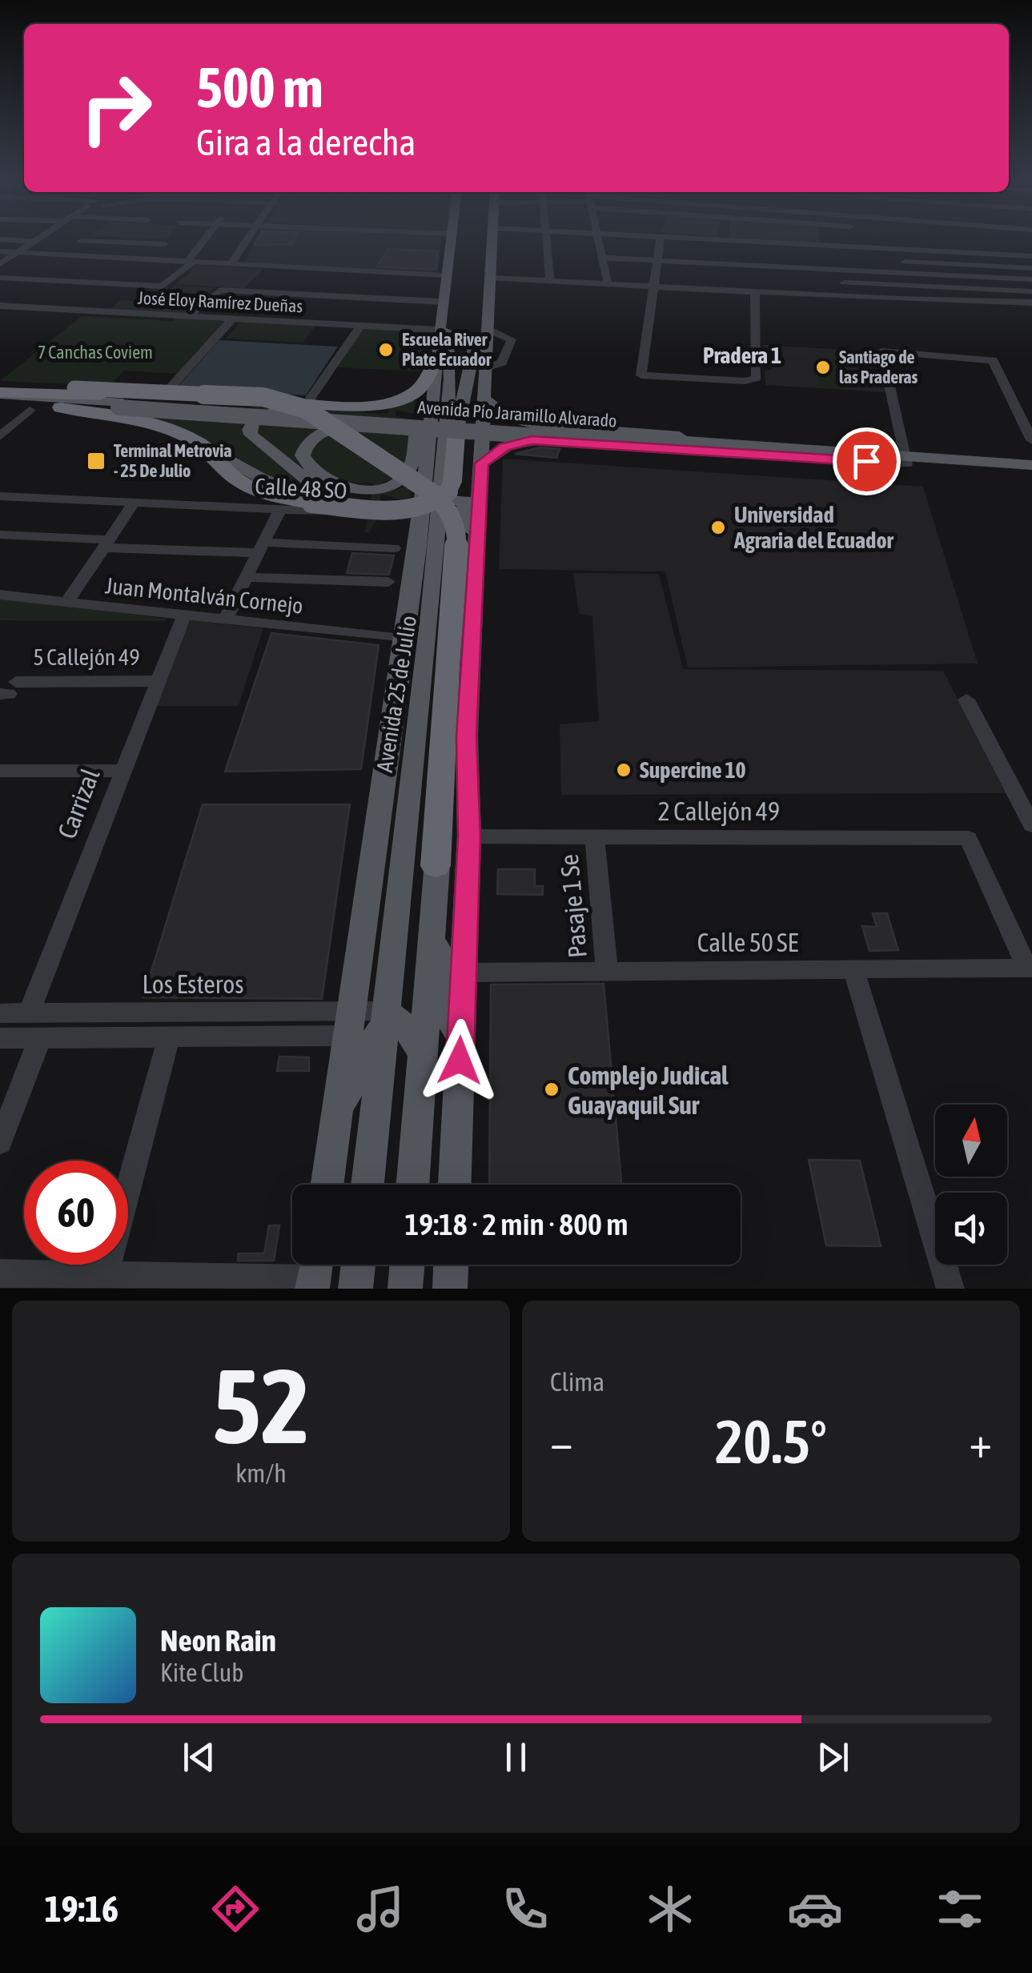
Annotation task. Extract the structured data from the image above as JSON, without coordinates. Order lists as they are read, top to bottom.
{
  "streets": {
    "main road": ["Avenida Pío Jaramillo Alvarado", "Avenida 25 de Julio"],
    "street": [
      "José Eloy Ramírez Dueñas",
      "Calle 48 SO",
      "Juan Montalván Cornejo",
      "5 Callejón 49",
      "Carrizal",
      "2 Callejón 49",
      "Pasaje 1 Se",
      "Calle 50 SE",
      "Los Esteros"
    ]
  },
  "crossings": [
    ["José Eloy Ramírez Dueñas", "Avenida 25 de Julio"],
    ["Juan Montalván Cornejo", "Avenida 25 de Julio"],
    ["Juan Montalván Cornejo", "Carrizal"],
    ["5 Callejón 49", "Carrizal"],
    ["Avenida 25 de Julio", "Los Esteros"],
    ["Carrizal", "Los Esteros"],
    ["2 Callejón 49", "Pasaje 1 Se"],
    ["2 Callejón 49", "Calle 50 SE"],
    ["Pasaje 1 Se", "Calle 50 SE"]
  ],
  "districts": ["Pradera 1"],
  "parks": ["7 Canchas Coviem"],
  "places": {
    "other": [
      "Escuela River Plate Ecuador",
      "Santiago de las Praderas",
      "Universidad Agraria del Ecuador",
      "Supercine 10",
      "Complejo Judical Guayaquil Sur"
    ],
    "transit": ["Terminal Metrovia - 25 De Julio"]
  },
  "north": "top",
  "page": {
    "turn": ["500 m", "Gira a la derecha"],
    "limit": "60",
    "trip": "19:18 · 2 min · 800 m",
    "tile": [
      ["52", "km/h"],
      "Clima"
    ],
    "heat": ["−", "20.5°", "+"],
    "song": ["Neon Rain", "Kite Club"],
    "tabs": "19:16"
  }
}
